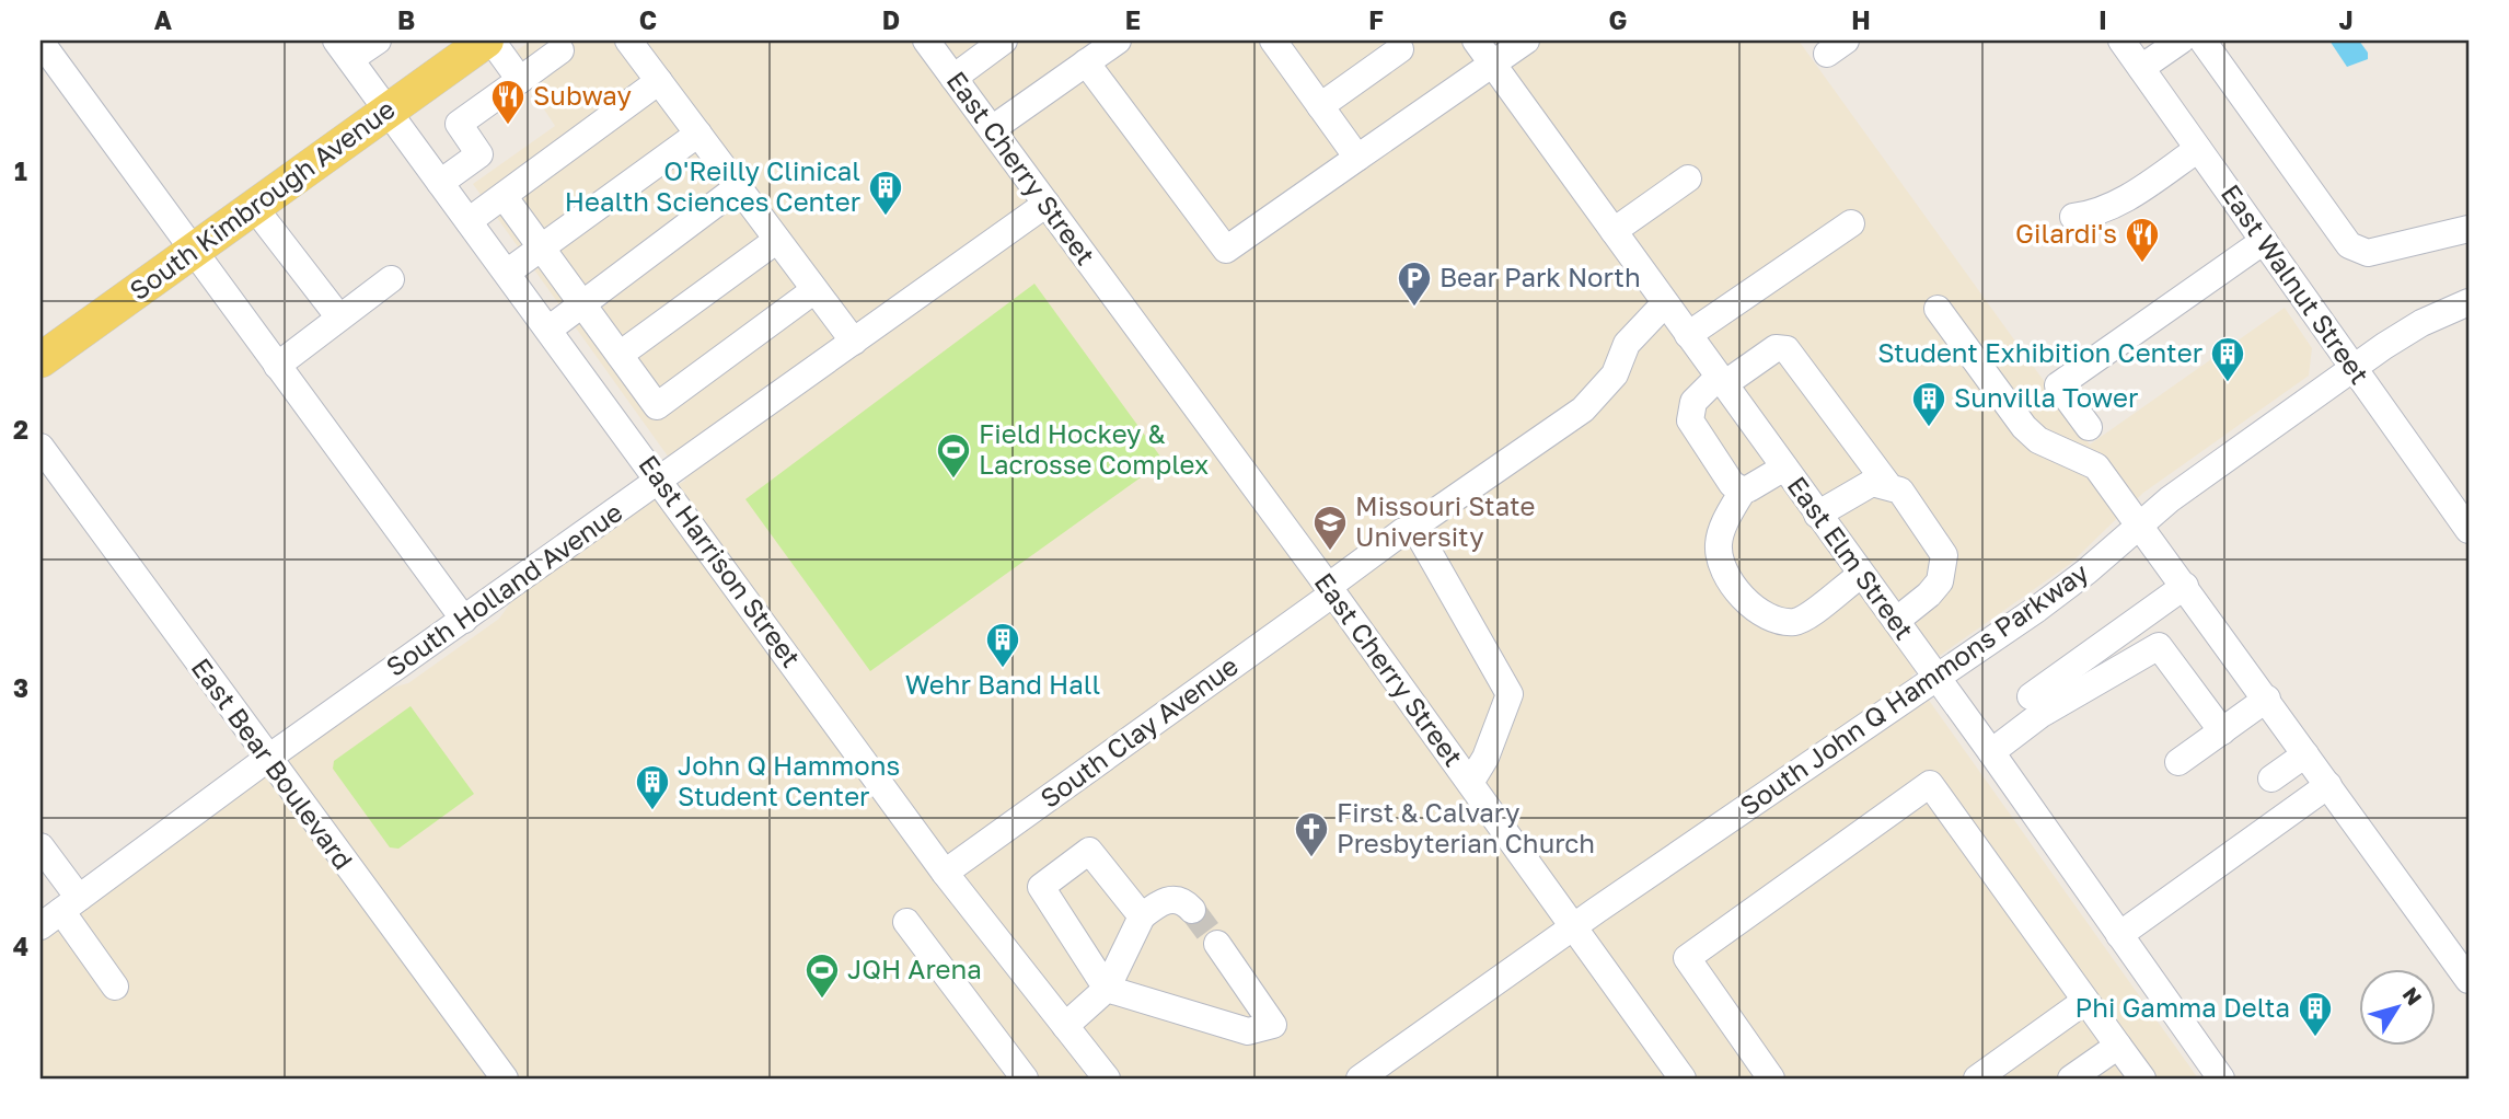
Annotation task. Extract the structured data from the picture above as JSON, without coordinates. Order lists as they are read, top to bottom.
{
  "streets": {
    "main road": ["South Kimbrough Avenue"],
    "street": [
      "East Cherry Street",
      "East Walnut Street",
      "East Elm Street",
      "East Harrison Street",
      "South Holland Avenue",
      "South John Q Hammons Parkway",
      "South Clay Avenue",
      "East Bear Boulevard"
    ]
  },
  "crossings": [
    ["East Cherry Street", "South Holland Avenue"],
    ["East Cherry Street", "South John Q Hammons Parkway"],
    ["East Cherry Street", "South Clay Avenue"],
    ["South Kimbrough Avenue", "East Harrison Street"],
    ["East Walnut Street", "South John Q Hammons Parkway"],
    ["East Elm Street", "South John Q Hammons Parkway"],
    ["East Elm Street", "South Clay Avenue"],
    ["East Harrison Street", "South Holland Avenue"],
    ["East Harrison Street", "South Clay Avenue"],
    ["South Holland Avenue", "East Bear Boulevard"]
  ],
  "places": {
    "restaurant": ["Subway", "Gilardi's"],
    "building": [
      "O'Reilly Clinical Health Sciences Center",
      "Student Exhibition Center",
      "Sunvilla Tower",
      "Wehr Band Hall",
      "John Q Hammons Student Center",
      "Phi Gamma Delta"
    ],
    "parking": ["Bear Park North"],
    "sports": ["Field Hockey & Lacrosse Complex", "JQH Arena"],
    "school or university": ["Missouri State University"],
    "church": ["First & Calvary Presbyterian Church"]
  },
  "north": "top right",
  "grid": {
    "columns": [
      "A",
      "B",
      "C",
      "D",
      "E",
      "F",
      "G",
      "H",
      "I",
      "J"
    ],
    "rows": [
      "1",
      "2",
      "3",
      "4"
    ]
  }
}
